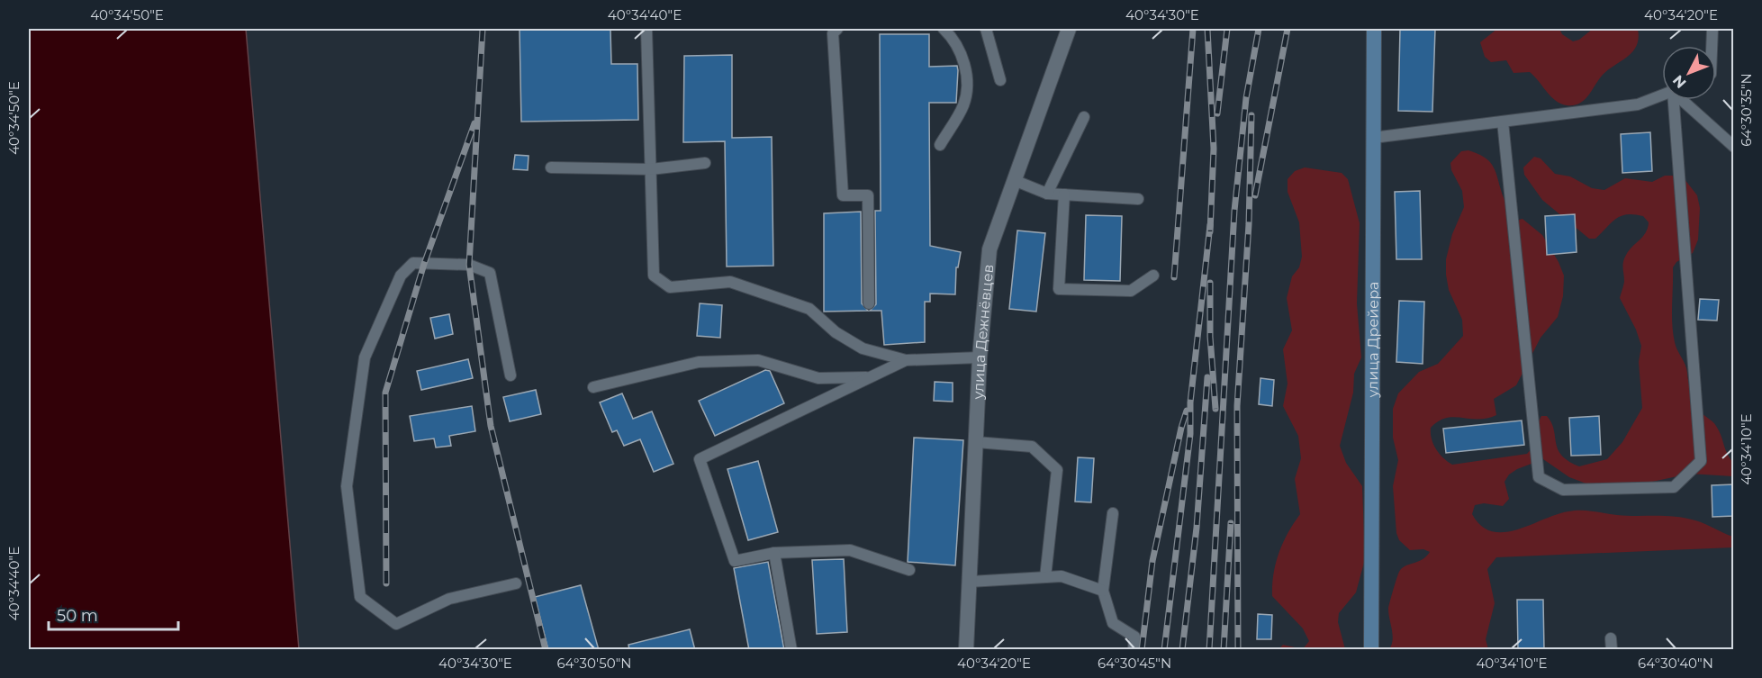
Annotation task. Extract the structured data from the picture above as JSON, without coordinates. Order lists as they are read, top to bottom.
{
  "streets": {
    "main road": ["улица Дрейера"],
    "street": ["улица Дежнёвцев"]
  },
  "scale_bar": "50 m",
  "north": "bottom left",
  "coordinates": [
    "40°34'50\"E",
    "40°34'40\"E",
    "40°34'30\"E",
    "40°34'20\"E",
    "64°30'35\"N",
    "40°34'10\"E",
    "64°30'50\"N",
    "64°30'45\"N",
    "64°30'40\"N"
  ]
}
